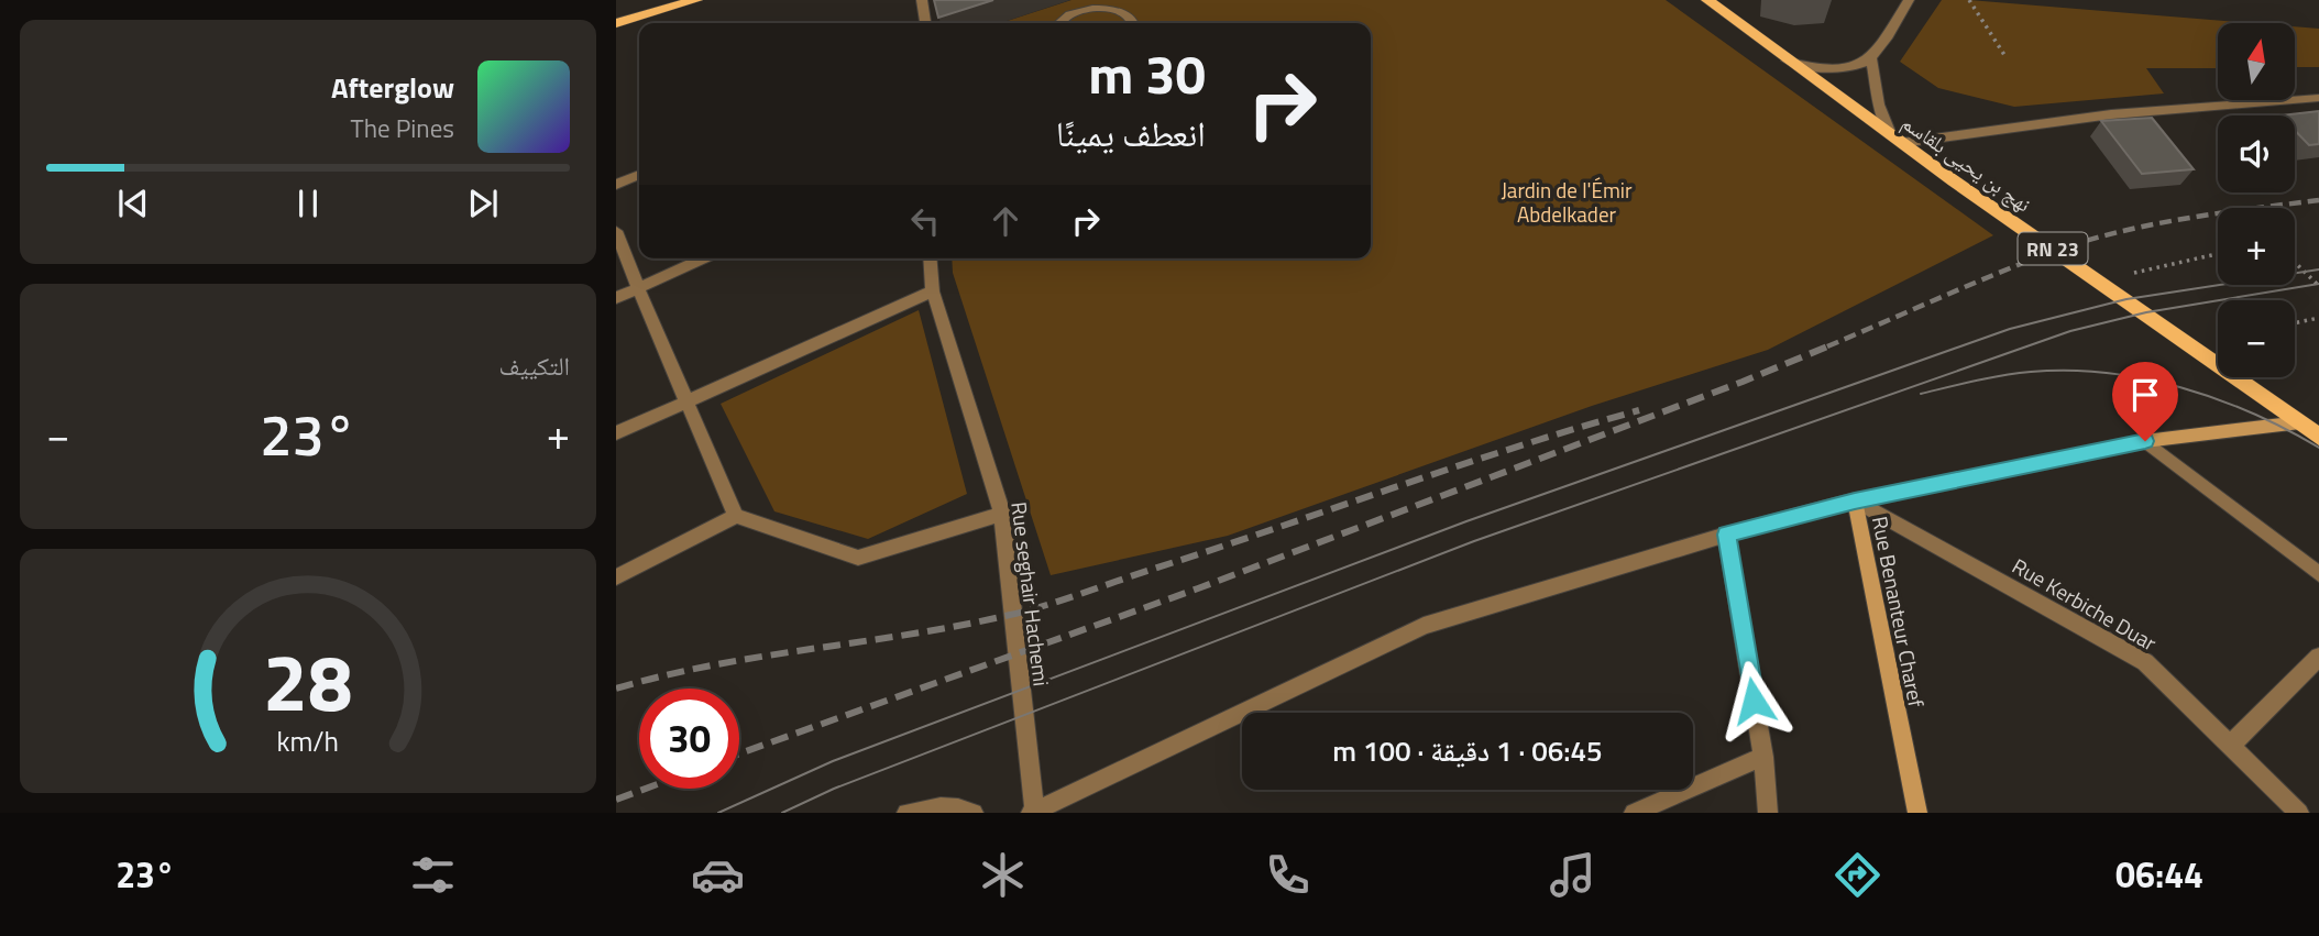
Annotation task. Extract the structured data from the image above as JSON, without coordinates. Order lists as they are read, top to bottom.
{
  "streets": {
    "main road": ["نهج بن يحيى بلقاسم", "RN 23", "Rue Benanteur Charef"],
    "street": ["Rue seghair Hachemi", "Rue Kerbiche Duar"]
  },
  "crossings": [
    ["نهج بن يحيى بلقاسم", "Rue Benanteur Charef"],
    ["Rue Kerbiche Duar", "Rue Benanteur Charef"]
  ],
  "parks": ["Jardin de l'Émir Abdelkader"],
  "north": "top",
  "page": {
    "map_buttons": ["+", "−"],
    "turn": ["30 m", "انعطف يمينًا"],
    "song": ["Afterglow", "The Pines"],
    "tile": "التكييف",
    "heat": ["−", "23°", "+"],
    "limit": "30",
    "trip": "06:45 · 1 دقيقة · 100 m",
    "tabs": ["06:44", "23°"],
    "gauge": ["28", "km/h"]
  }
}
